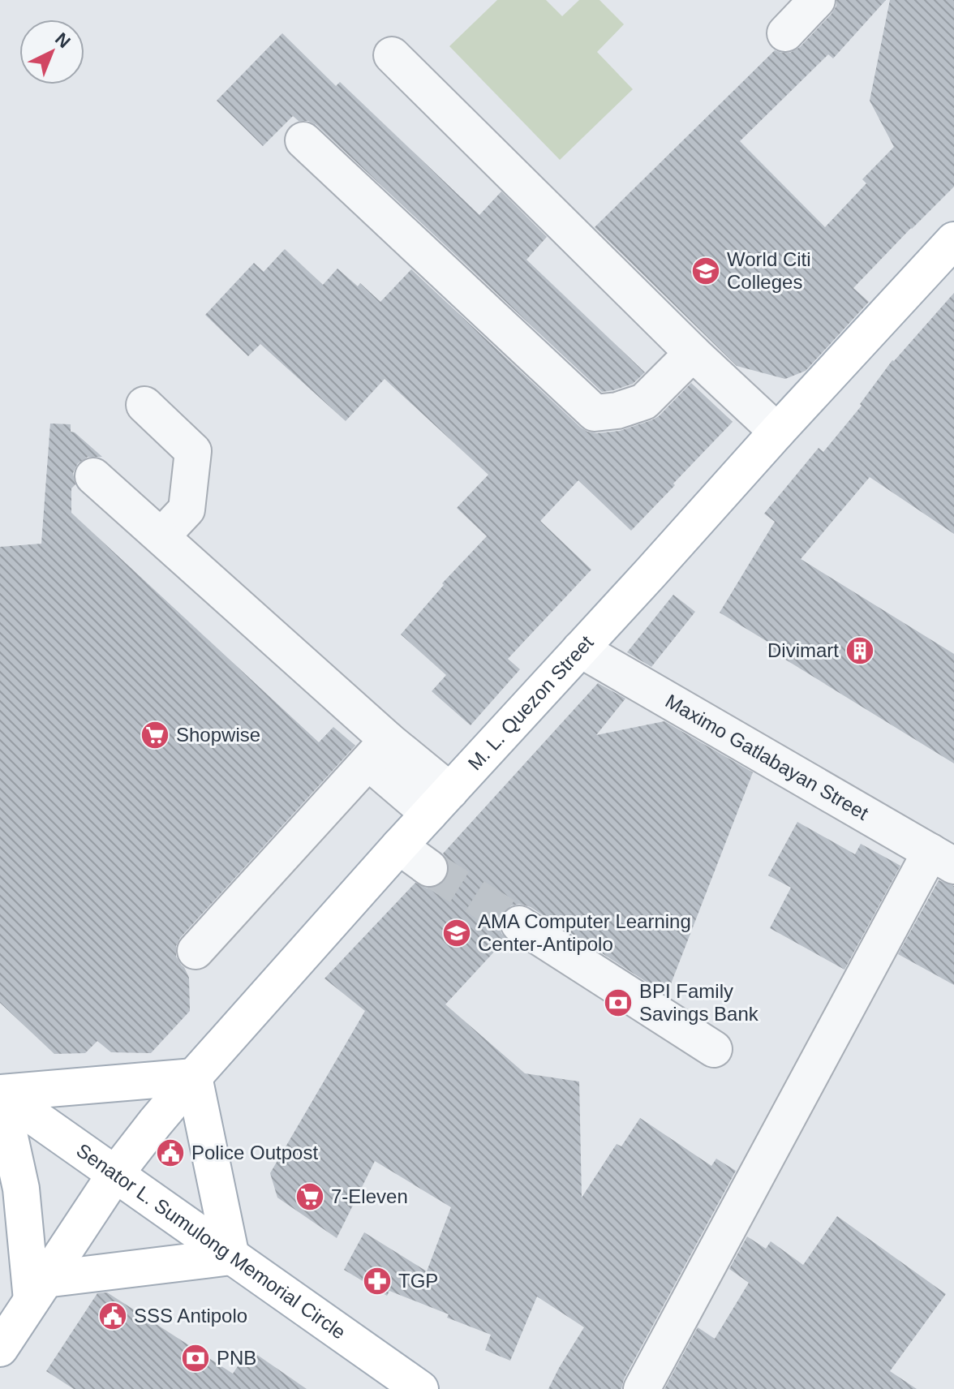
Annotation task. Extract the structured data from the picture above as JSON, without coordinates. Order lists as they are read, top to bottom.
{
  "streets": {
    "main road": ["M. L. Quezon Street", "Senator L. Sumulong Memorial Circle"],
    "street": ["Maximo Gatlabayan Street"]
  },
  "crossings": [
    ["M. L. Quezon Street", "Maximo Gatlabayan Street"],
    ["M. L. Quezon Street", "Senator L. Sumulong Memorial Circle"]
  ],
  "places": {
    "school or university": ["World Citi Colleges", "AMA Computer Learning Center-Antipolo"],
    "building": ["Divimart"],
    "supermarket": ["Shopwise", "7-Eleven"],
    "bank": ["BPI Family Savings Bank", "PNB"],
    "public building": ["Police Outpost", "SSS Antipolo"],
    "pharmacy": ["TGP"]
  },
  "north": "top right"
}
